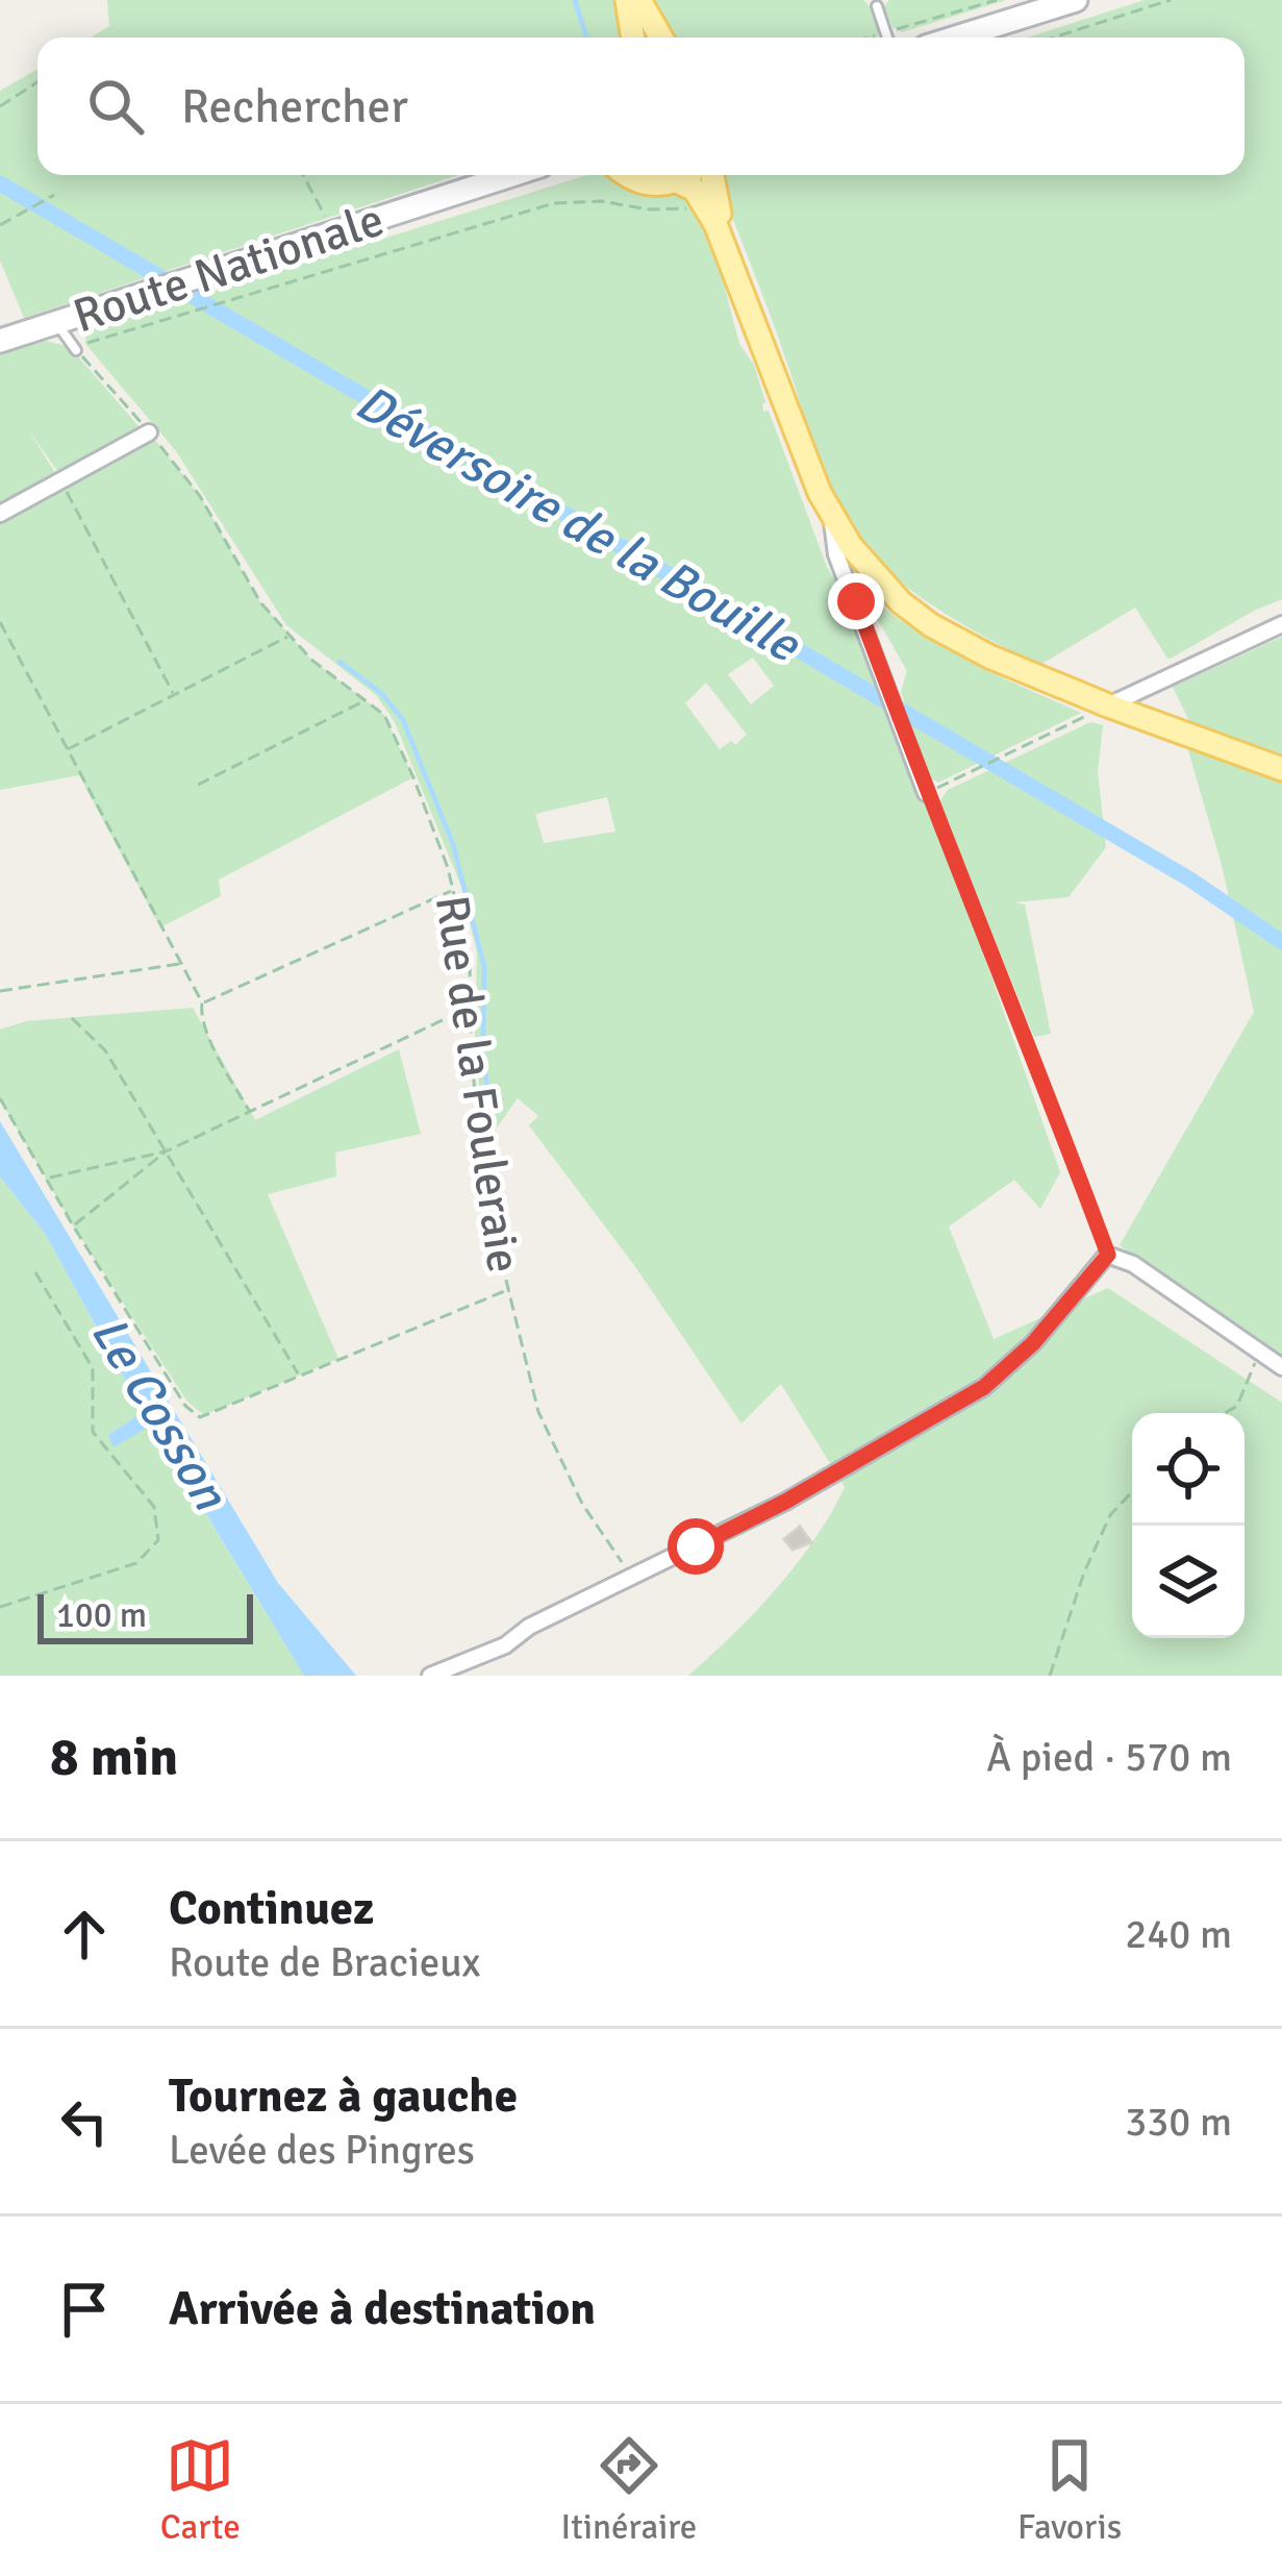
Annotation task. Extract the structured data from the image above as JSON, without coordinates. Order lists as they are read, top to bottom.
{
  "streets": {
    "main road": ["Route Nationale"],
    "path": ["Rue de la Fouleraie"]
  },
  "water": ["Déversoire de la Bouille", "Le Cosson"],
  "scale_bar": "100 m",
  "page": {
    "search": "Rechercher",
    "scale": "100 m",
    "heading": ["8 min", "À pied · 570 m"],
    "list": [
      ["Continuez", "Route de Bracieux", "240 m"],
      ["Tournez à gauche", "Levée des Pingres", "330 m"],
      "Arrivée à destination"
    ],
    "nav": ["Carte", "Itinéraire", "Favoris"]
  }
}
